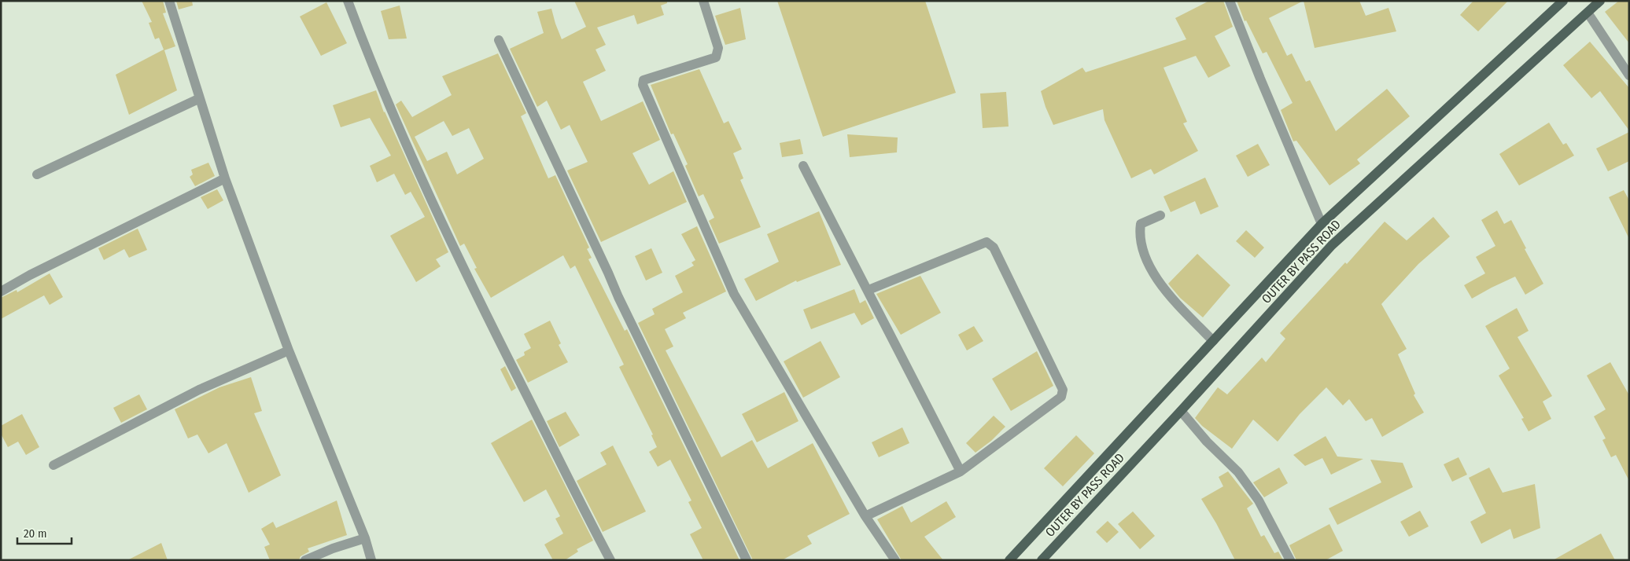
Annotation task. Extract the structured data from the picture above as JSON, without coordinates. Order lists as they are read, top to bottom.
{
  "streets": {
    "main road": ["OUTER BY PASS ROAD"]
  },
  "scale_bar": "20 m"
}
